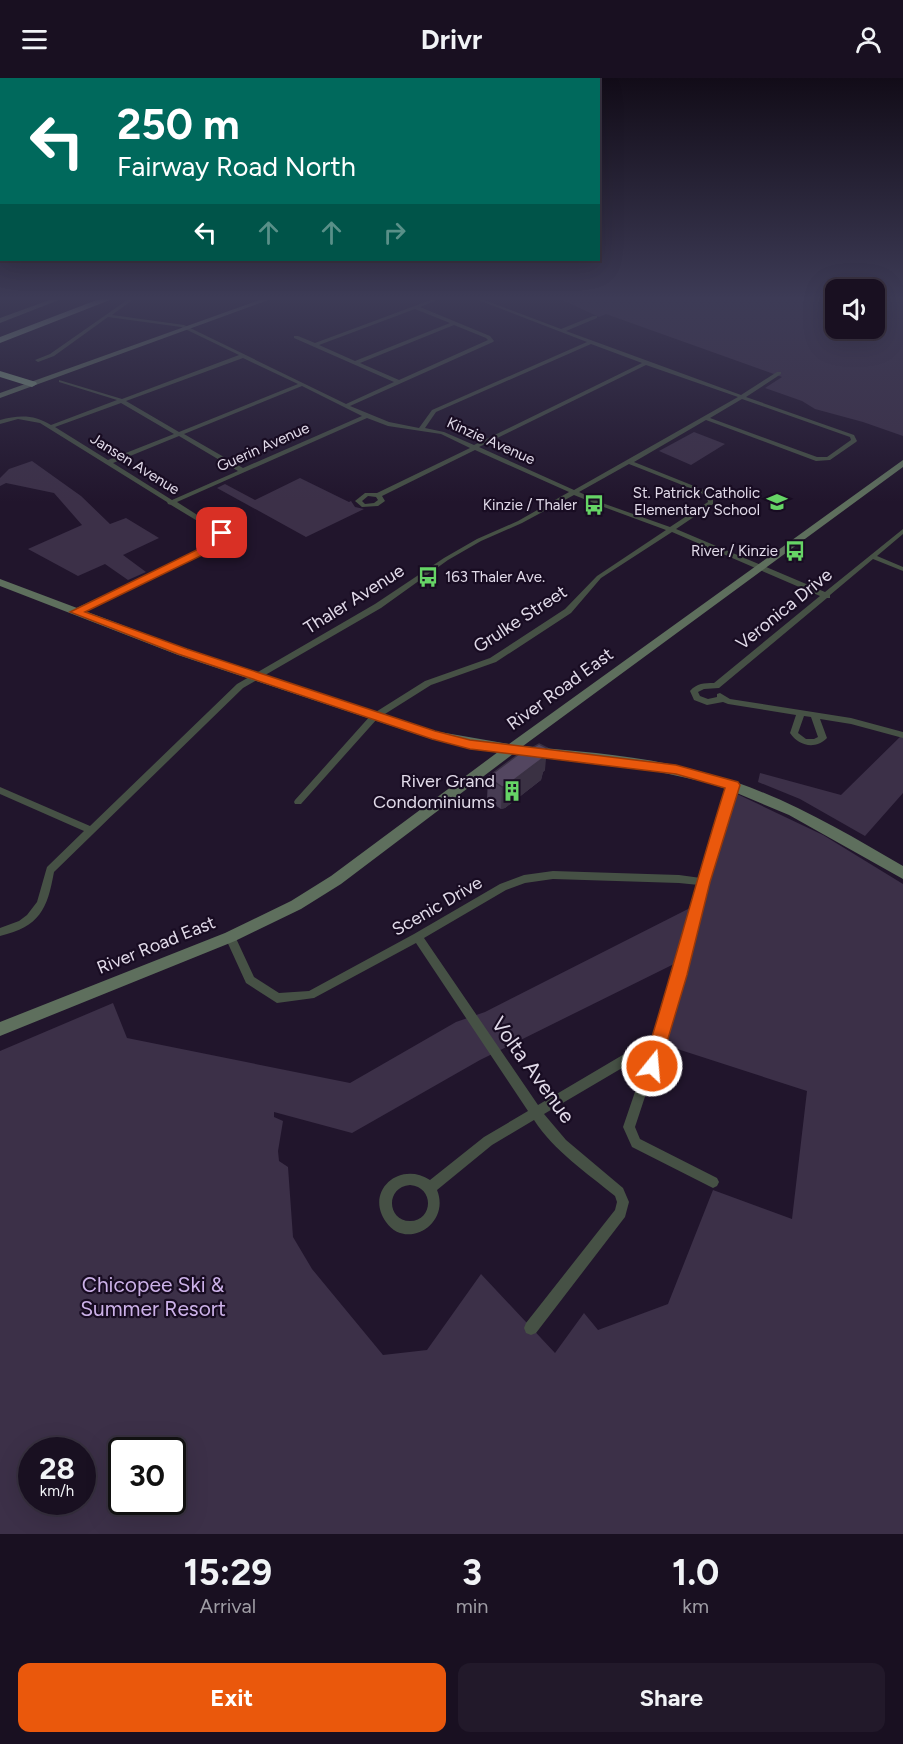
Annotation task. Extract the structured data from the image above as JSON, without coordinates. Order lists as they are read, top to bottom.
{
  "streets": {
    "main road": ["River Road East"],
    "street": [
      "Kinzie Avenue",
      "Guerin Avenue",
      "Jansen Avenue",
      "Thaler Avenue",
      "Veronica Drive",
      "Grulke Street",
      "Scenic Drive",
      "Volta Avenue"
    ]
  },
  "crossings": [
    ["Kinzie Avenue", "Guerin Avenue"],
    ["Kinzie Avenue", "Thaler Avenue"],
    ["Kinzie Avenue", "Veronica Drive"],
    ["Kinzie Avenue", "Grulke Street"],
    ["Kinzie Avenue", "River Road East"],
    ["Guerin Avenue", "Jansen Avenue"],
    ["Thaler Avenue", "Grulke Street"],
    ["River Road East", "Scenic Drive"],
    ["Scenic Drive", "Volta Avenue"]
  ],
  "parks": ["Chicopee Ski & Summer Resort"],
  "places": {
    "school or university": ["St. Patrick Catholic Elementary School"],
    "bus stop": ["Kinzie / Thaler", "River / Kinzie", "163 Thaler Ave."],
    "building": ["River Grand Condominiums"]
  },
  "page": {
    "header": "Drivr",
    "turn": ["250 m", "Fairway Road North"],
    "speed": "28 km/h",
    "limit": "30",
    "eta": [
      "15:29",
      "Arrival",
      "3",
      "min",
      "1.0",
      "km"
    ],
    "buttons": ["Exit", "Share"]
  }
}
